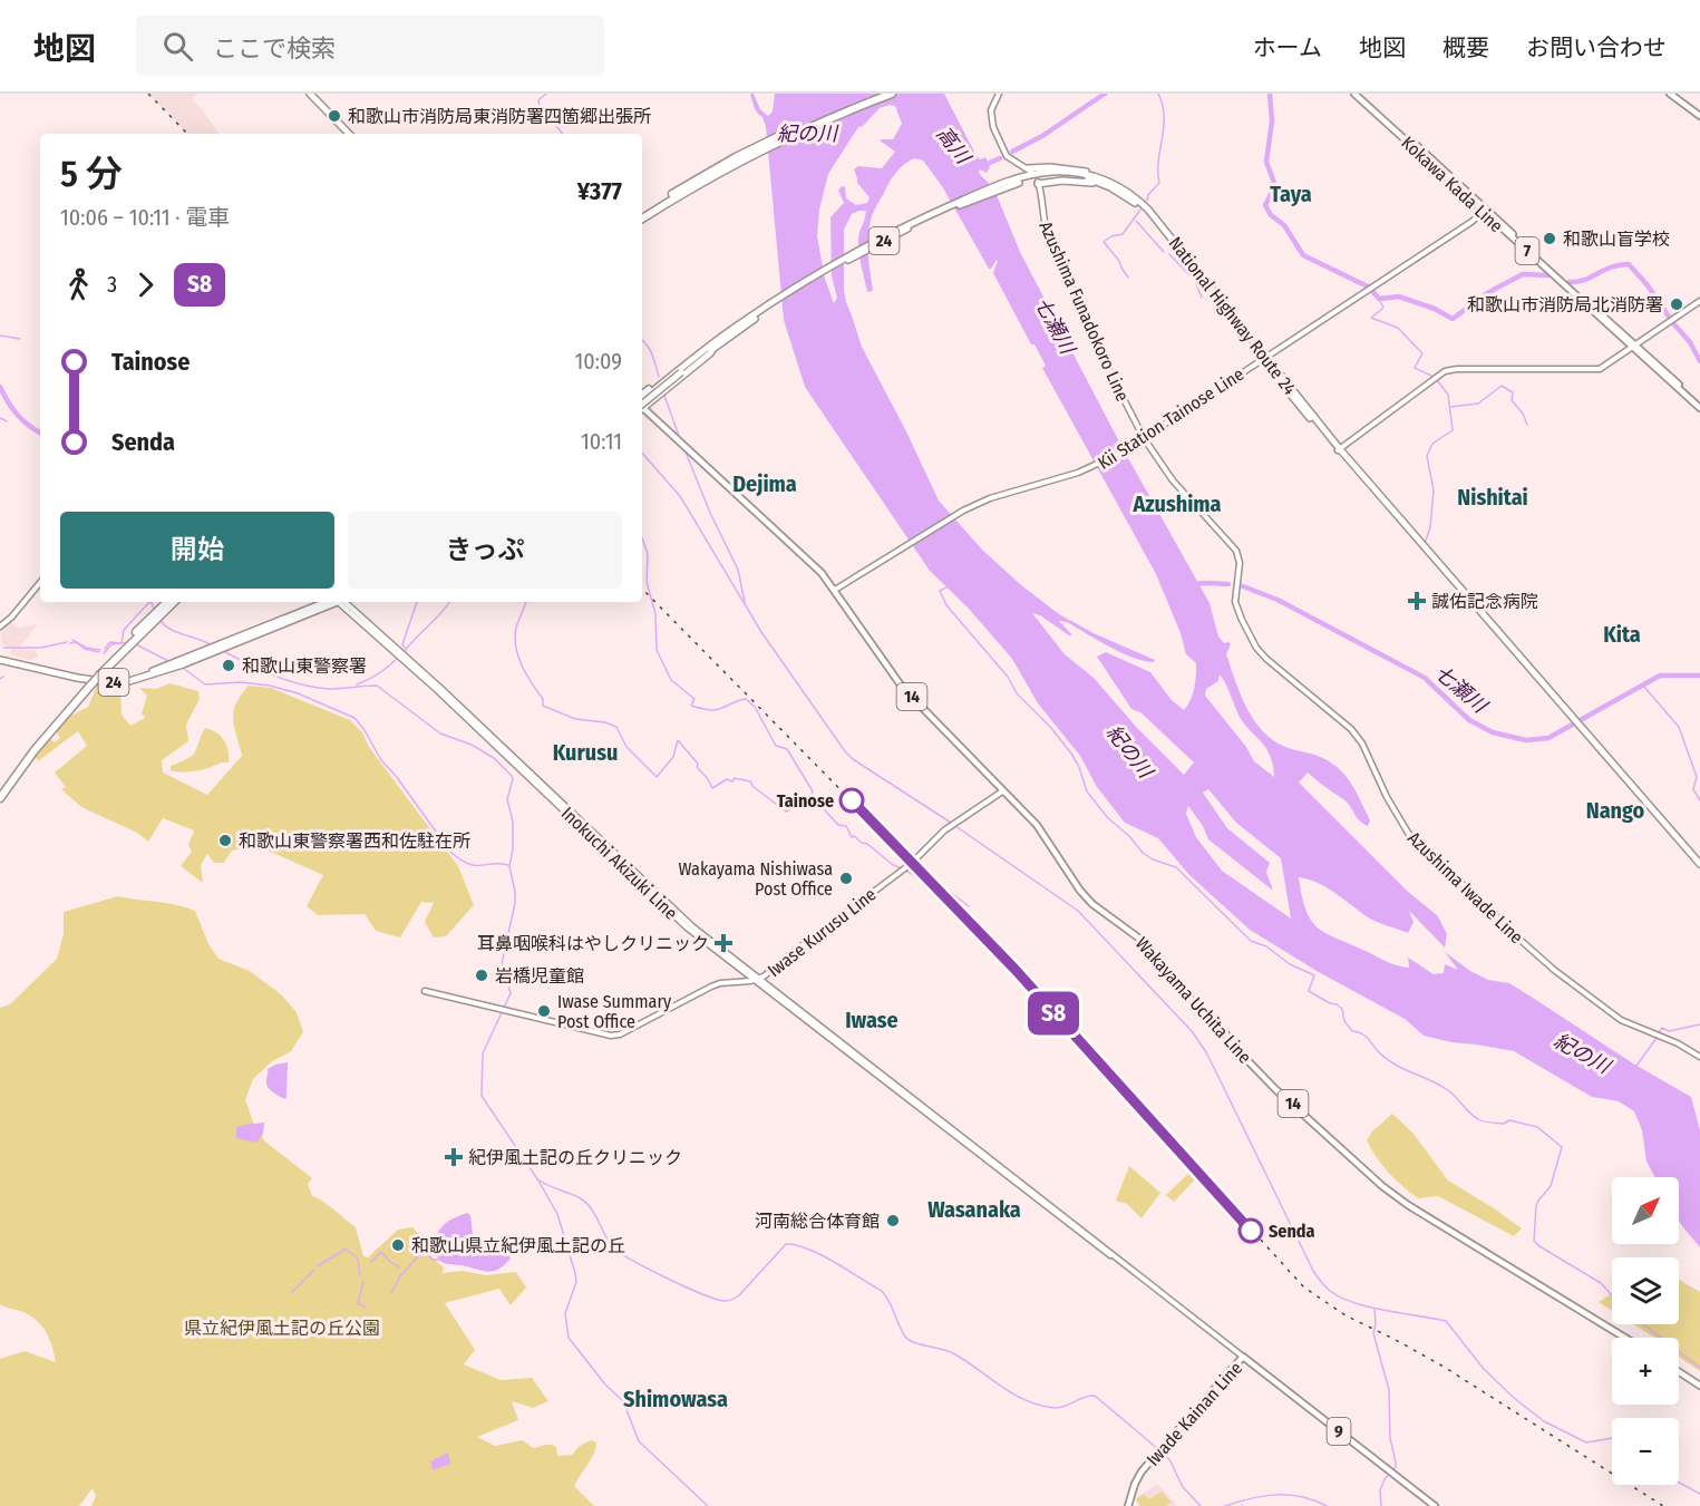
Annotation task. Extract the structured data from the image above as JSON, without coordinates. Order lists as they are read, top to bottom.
{
  "streets": {
    "highway": ["24", "National Highway Route 24"],
    "main road": [
      "Kokawa Kada Line",
      "7",
      "Azushima Funadokoro Line",
      "Kii Station Tainose Line",
      "14",
      "Inokuchi Akizuki Line",
      "Azushima Iwade Line",
      "Iwase Kurusu Line",
      "Wakayama Uchita Line",
      "Iwade Kainan Line",
      "9"
    ]
  },
  "crossings": [
    ["Kokawa Kada Line", "Kii Station Tainose Line"],
    ["24", "Azushima Funadokoro Line"],
    ["24", "National Highway Route 24"],
    ["Azushima Funadokoro Line", "Kii Station Tainose Line"],
    ["Azushima Funadokoro Line", "Azushima Iwade Line"],
    ["National Highway Route 24", "Kii Station Tainose Line"],
    ["Kii Station Tainose Line", "Azushima Iwade Line"],
    ["Kii Station Tainose Line", "Wakayama Uchita Line"],
    ["Inokuchi Akizuki Line", "Iwase Kurusu Line"],
    ["Inokuchi Akizuki Line", "Iwade Kainan Line"],
    ["Iwase Kurusu Line", "Wakayama Uchita Line"]
  ],
  "districts": [
    "Taya",
    "Dejima",
    "Nishitai",
    "Azushima",
    "Kita",
    "Kurusu",
    "Nango",
    "Iwase",
    "Wasanaka",
    "Shimowasa"
  ],
  "water": ["紀の川", "高川", "七瀬川"],
  "parks": ["県立紀伊風土記の丘公園"],
  "places": {
    "other": [
      "和歌山市消防局東消防署四箇郷出張所",
      "和歌山盲学校",
      "和歌山市消防局北消防署",
      "和歌山東警察署",
      "Tainose",
      "和歌山東警察署西和佐駐在所",
      "Wakayama Nishiwasa Post Office",
      "岩橋児童館",
      "Iwase Summary Post Office",
      "河南総合体育館",
      "Senda",
      "和歌山県立紀伊風土記の丘"
    ],
    "health": ["誠佑記念病院", "耳鼻咽喉科はやしクリニック", "紀伊風土記の丘クリニック"]
  },
  "north": "top right",
  "page": {
    "header": "地図",
    "search": "ここで検索",
    "nav": [
      "ホーム",
      "地図",
      "概要",
      "お問い合わせ"
    ],
    "on_map": "S8",
    "heading": ["5 分", "10:06 – 10:11 · 電車", "¥377"],
    "legs": ["3", "S8"],
    "list": [
      {
        "name": "Tainose",
        "value": "10:09"
      },
      {
        "name": "Senda",
        "value": "10:11"
      }
    ],
    "buttons": ["開始", "きっぷ"],
    "map_buttons": ["+", "−"]
  }
}
